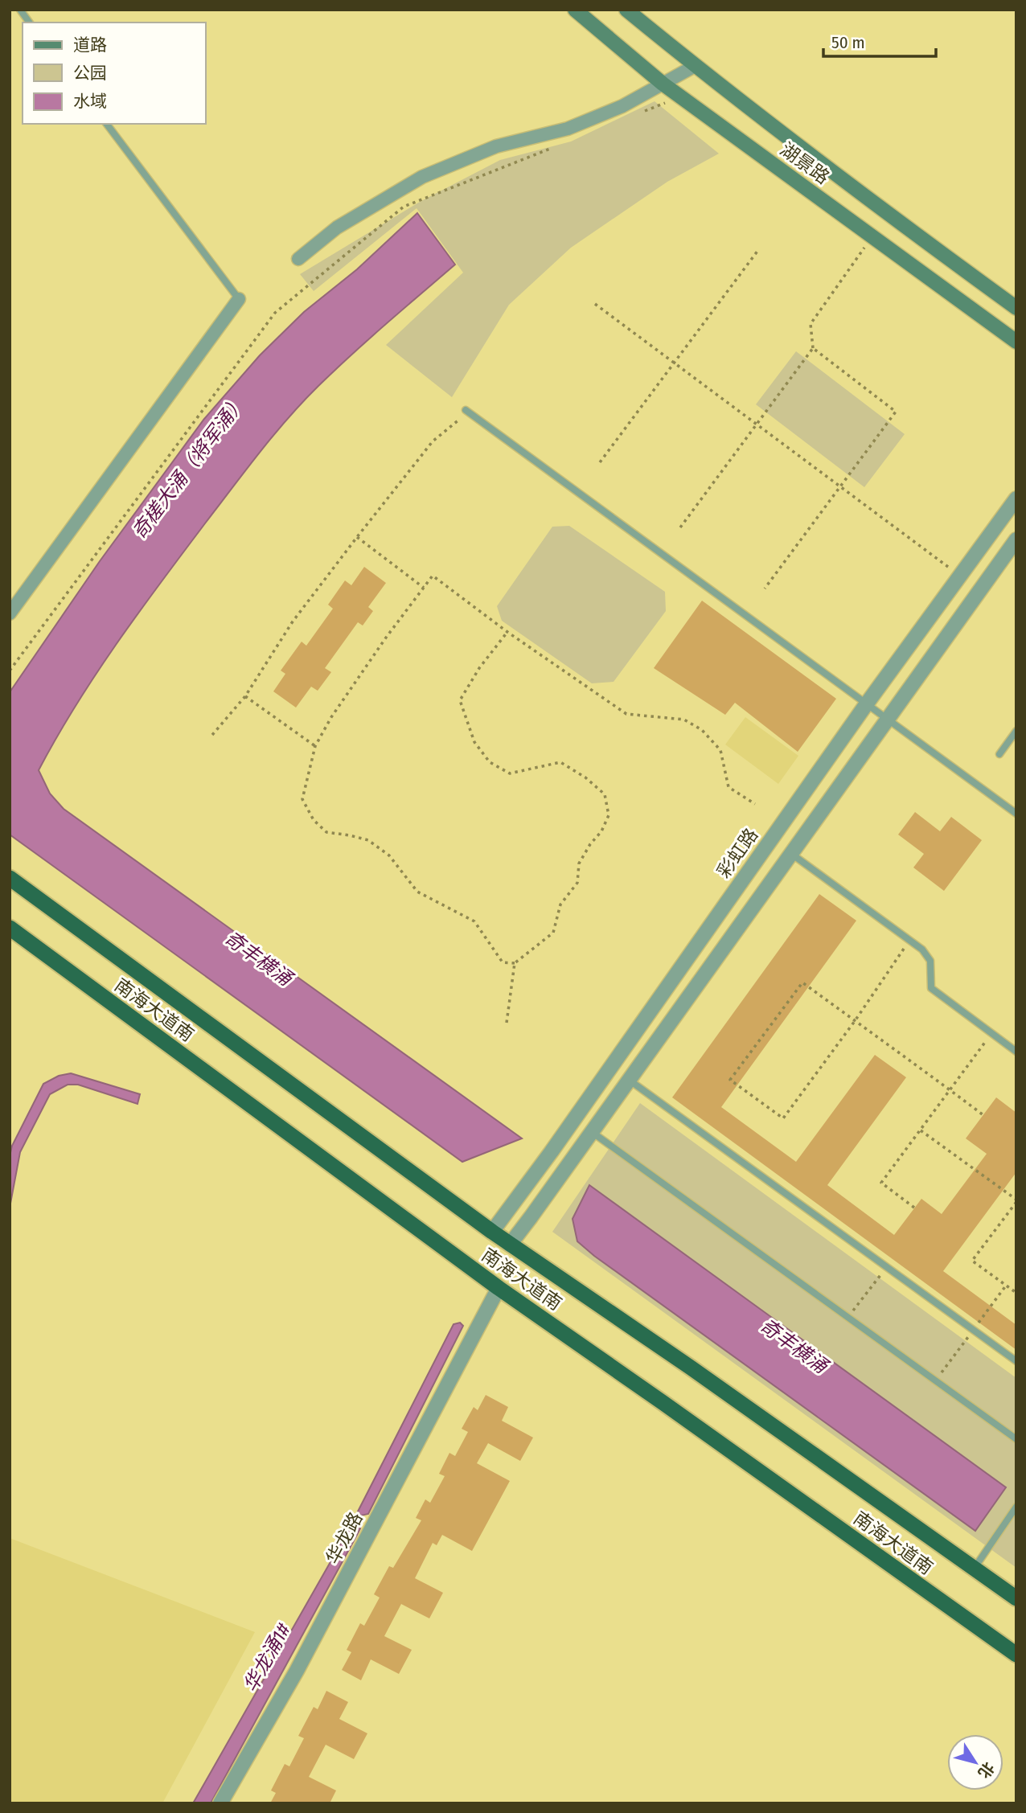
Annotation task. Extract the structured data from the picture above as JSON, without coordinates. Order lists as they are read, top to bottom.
{
  "streets": {
    "highway": ["南海大道南"],
    "main road": ["湖景路"],
    "street": ["彩虹路", "华龙路"]
  },
  "crossings": [
    ["彩虹路", "南海大道南"],
    ["南海大道南", "华龙路"]
  ],
  "water": ["奇槎大涌（将军涌）", "奇丰横涌", "华龙涌1#"],
  "legend": ["道路", "公园", "水域"],
  "scale_bar": "50 m",
  "north": "bottom right"
}
